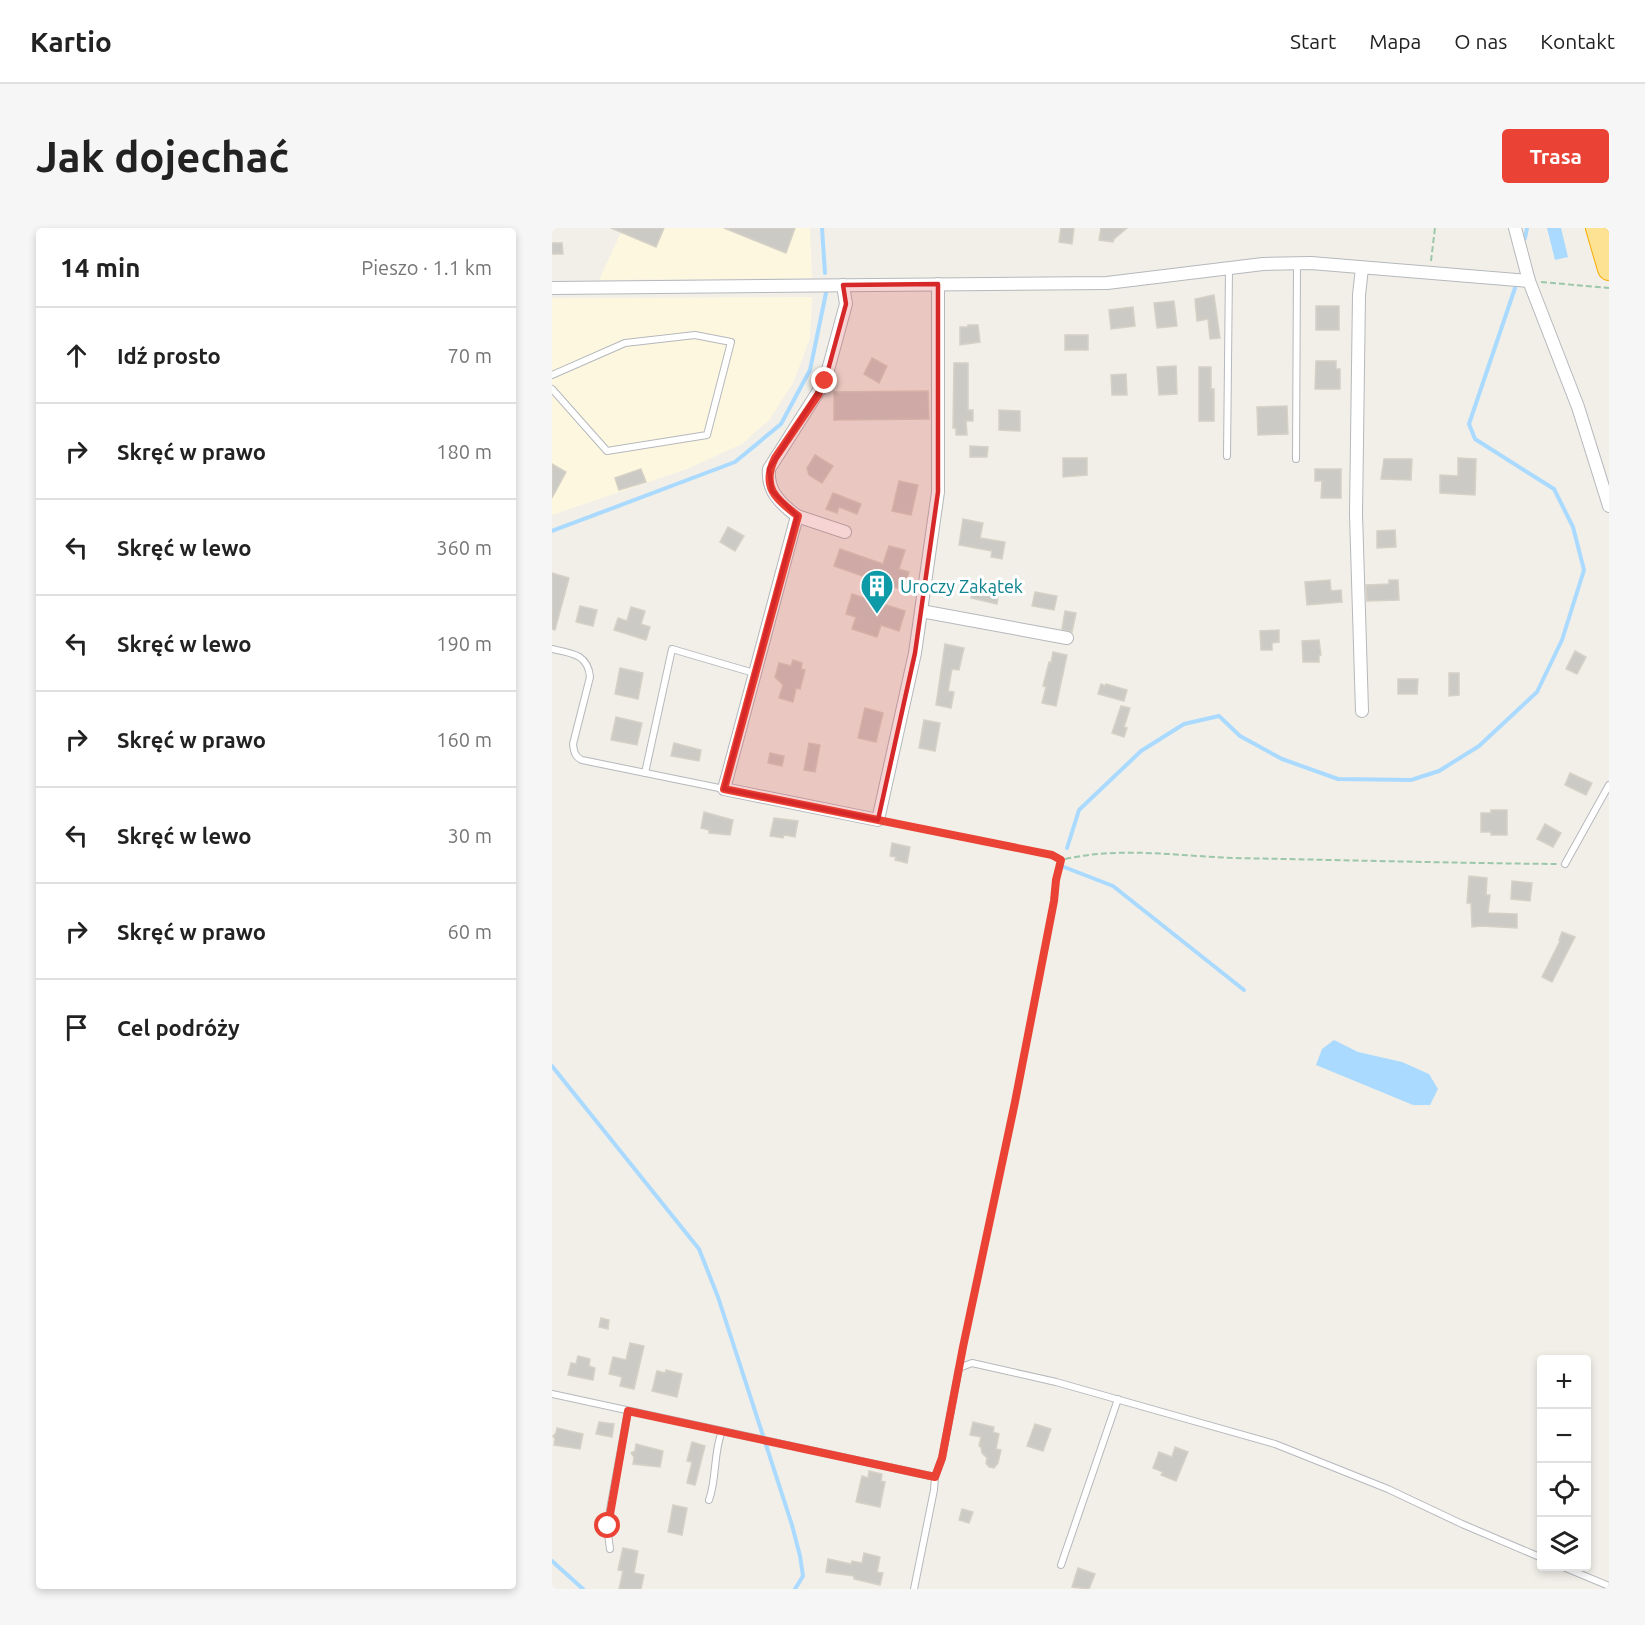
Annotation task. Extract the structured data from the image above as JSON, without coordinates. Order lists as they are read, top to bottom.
{
  "places": {
    "building": ["Uroczy Zakątek"]
  },
  "page": {
    "header": "Kartio",
    "nav": [
      "Start",
      "Mapa",
      "O nas",
      "Kontakt"
    ],
    "buttons": "Trasa",
    "title": "Jak dojechać",
    "heading": ["14 min", "Pieszo · 1.1 km"],
    "list": [
      ["Idź prosto", "70 m"],
      ["Skręć w prawo", "180 m"],
      ["Skręć w lewo", "360 m"],
      ["Skręć w lewo", "190 m"],
      ["Skręć w prawo", "160 m"],
      ["Skręć w lewo", "30 m"],
      ["Skręć w prawo", "60 m"],
      "Cel podróży"
    ],
    "map_buttons": ["+", "−"]
  }
}
